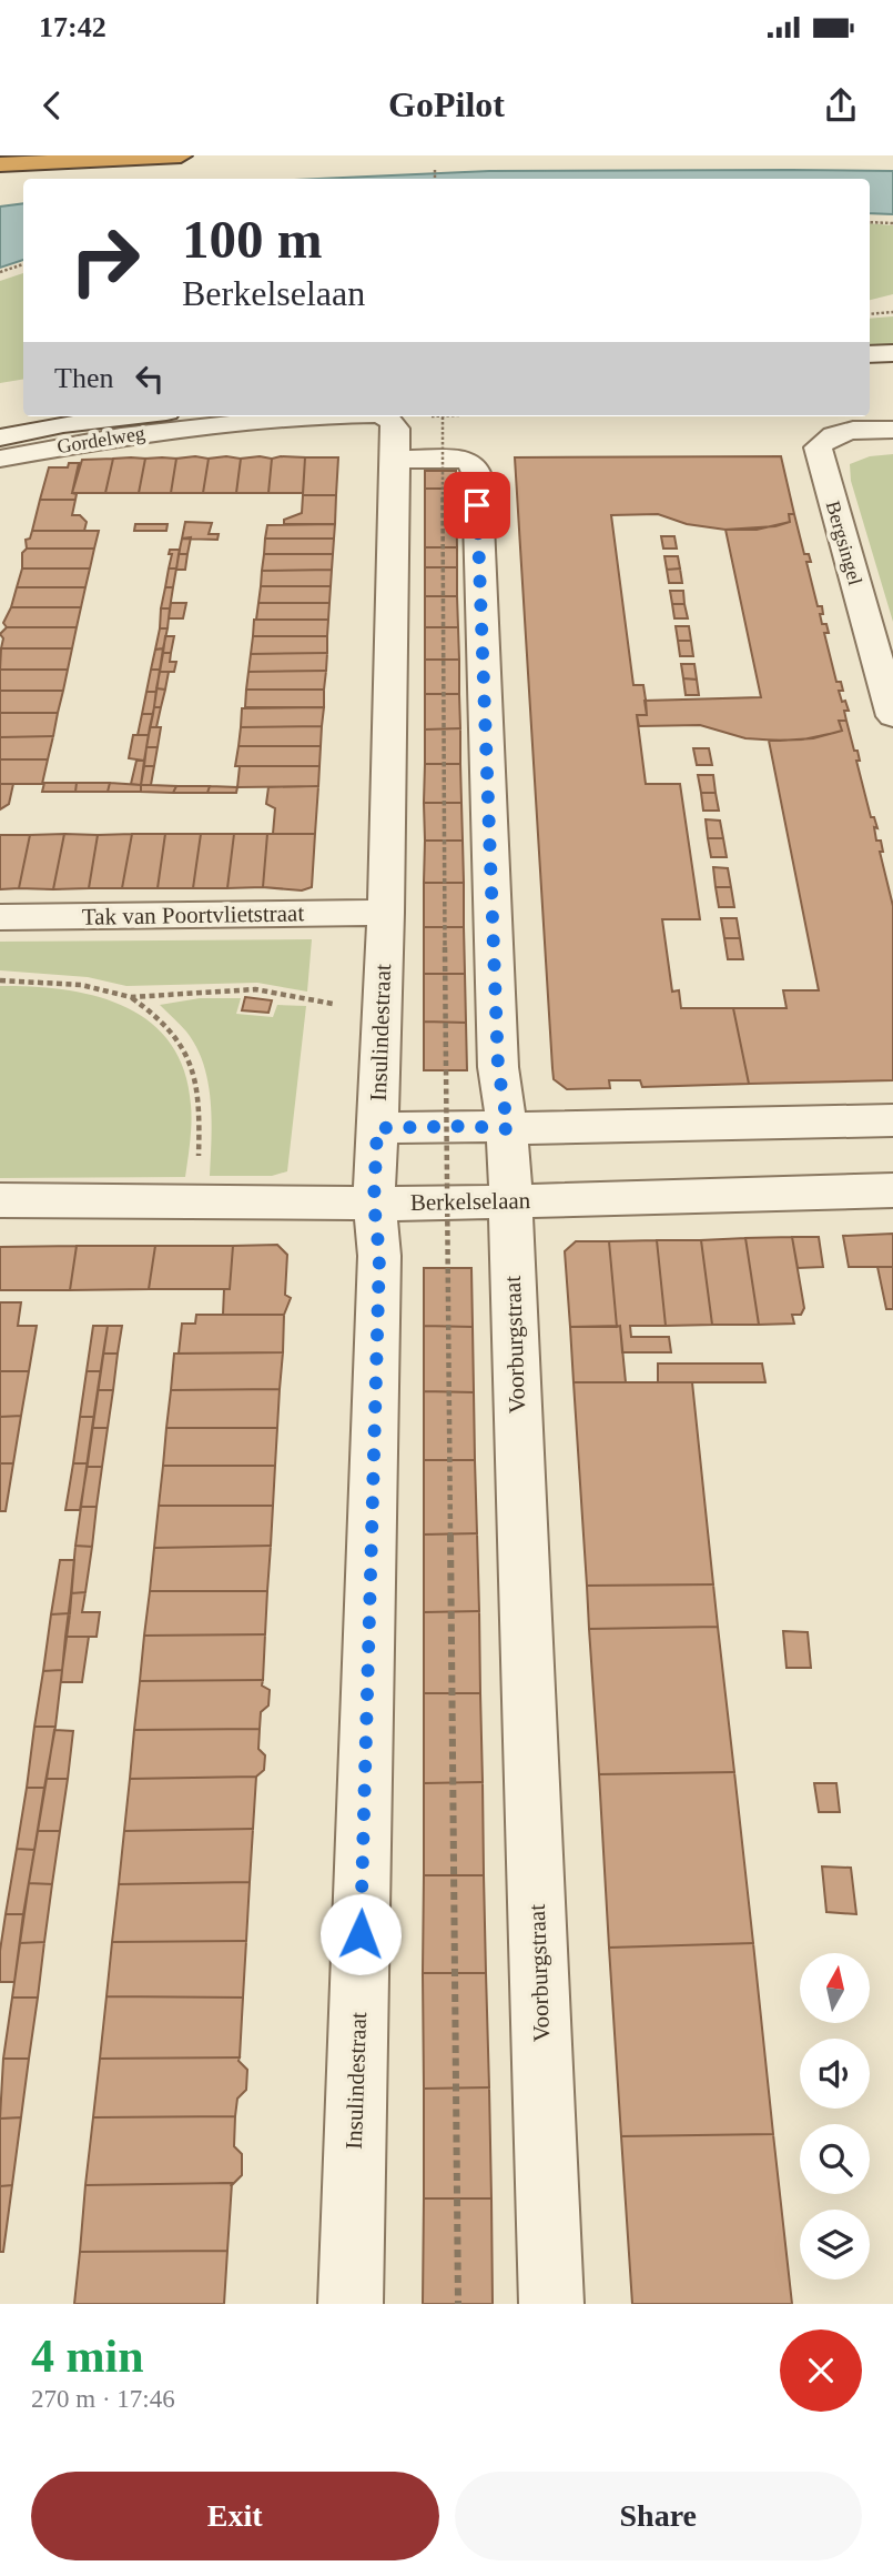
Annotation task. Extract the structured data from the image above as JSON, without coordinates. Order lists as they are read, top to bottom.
{
  "streets": {
    "street": [
      "Gordelweg",
      "Bergsingel",
      "Tak van Poortvlietstraat",
      "Insulindestraat",
      "Berkelselaan",
      "Voorburgstraat"
    ]
  },
  "crossings": [
    ["Gordelweg", "Insulindestraat"],
    ["Gordelweg", "Voorburgstraat"],
    ["Tak van Poortvlietstraat", "Insulindestraat"],
    ["Insulindestraat", "Berkelselaan"],
    ["Insulindestraat", "Voorburgstraat"],
    ["Berkelselaan", "Voorburgstraat"]
  ],
  "north": "top",
  "page": {
    "status": "17:42",
    "header": "GoPilot",
    "turn": ["100 m", "Berkelselaan"],
    "then": "Then",
    "heading": ["4 min", "270 m · 17:46"],
    "buttons": ["Exit", "Share"]
  }
}
